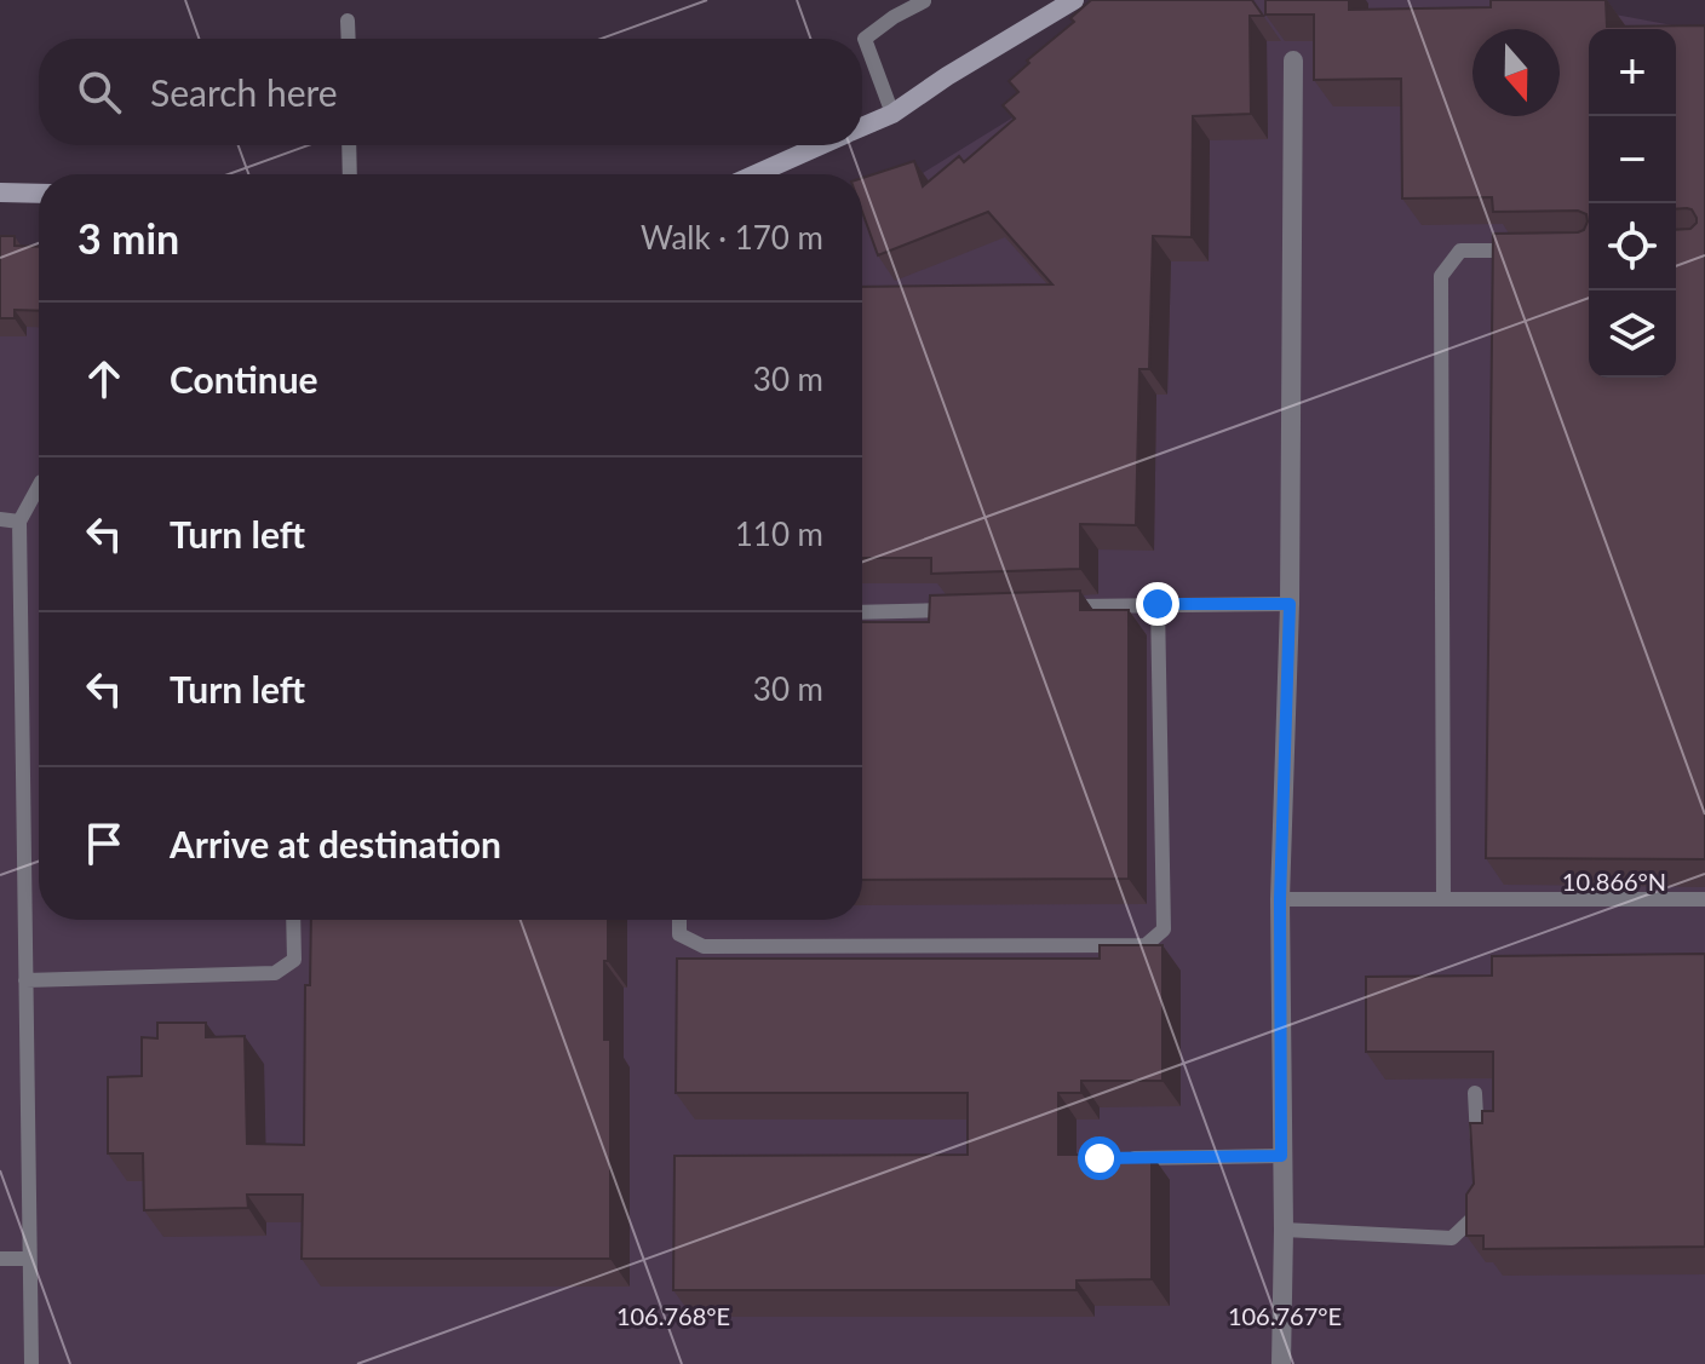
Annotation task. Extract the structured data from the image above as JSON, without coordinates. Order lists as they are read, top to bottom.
{
  "north": "bottom",
  "page": {
    "map_buttons": ["+", "−"],
    "search": "Search here",
    "heading": ["3 min", "Walk · 170 m"],
    "list": [
      ["Continue", "30 m"],
      ["Turn left", "110 m"],
      ["Turn left", "30 m"],
      "Arrive at destination"
    ]
  },
  "coordinates": ["10.866°N", "106.768°E", "106.767°E"]
}
